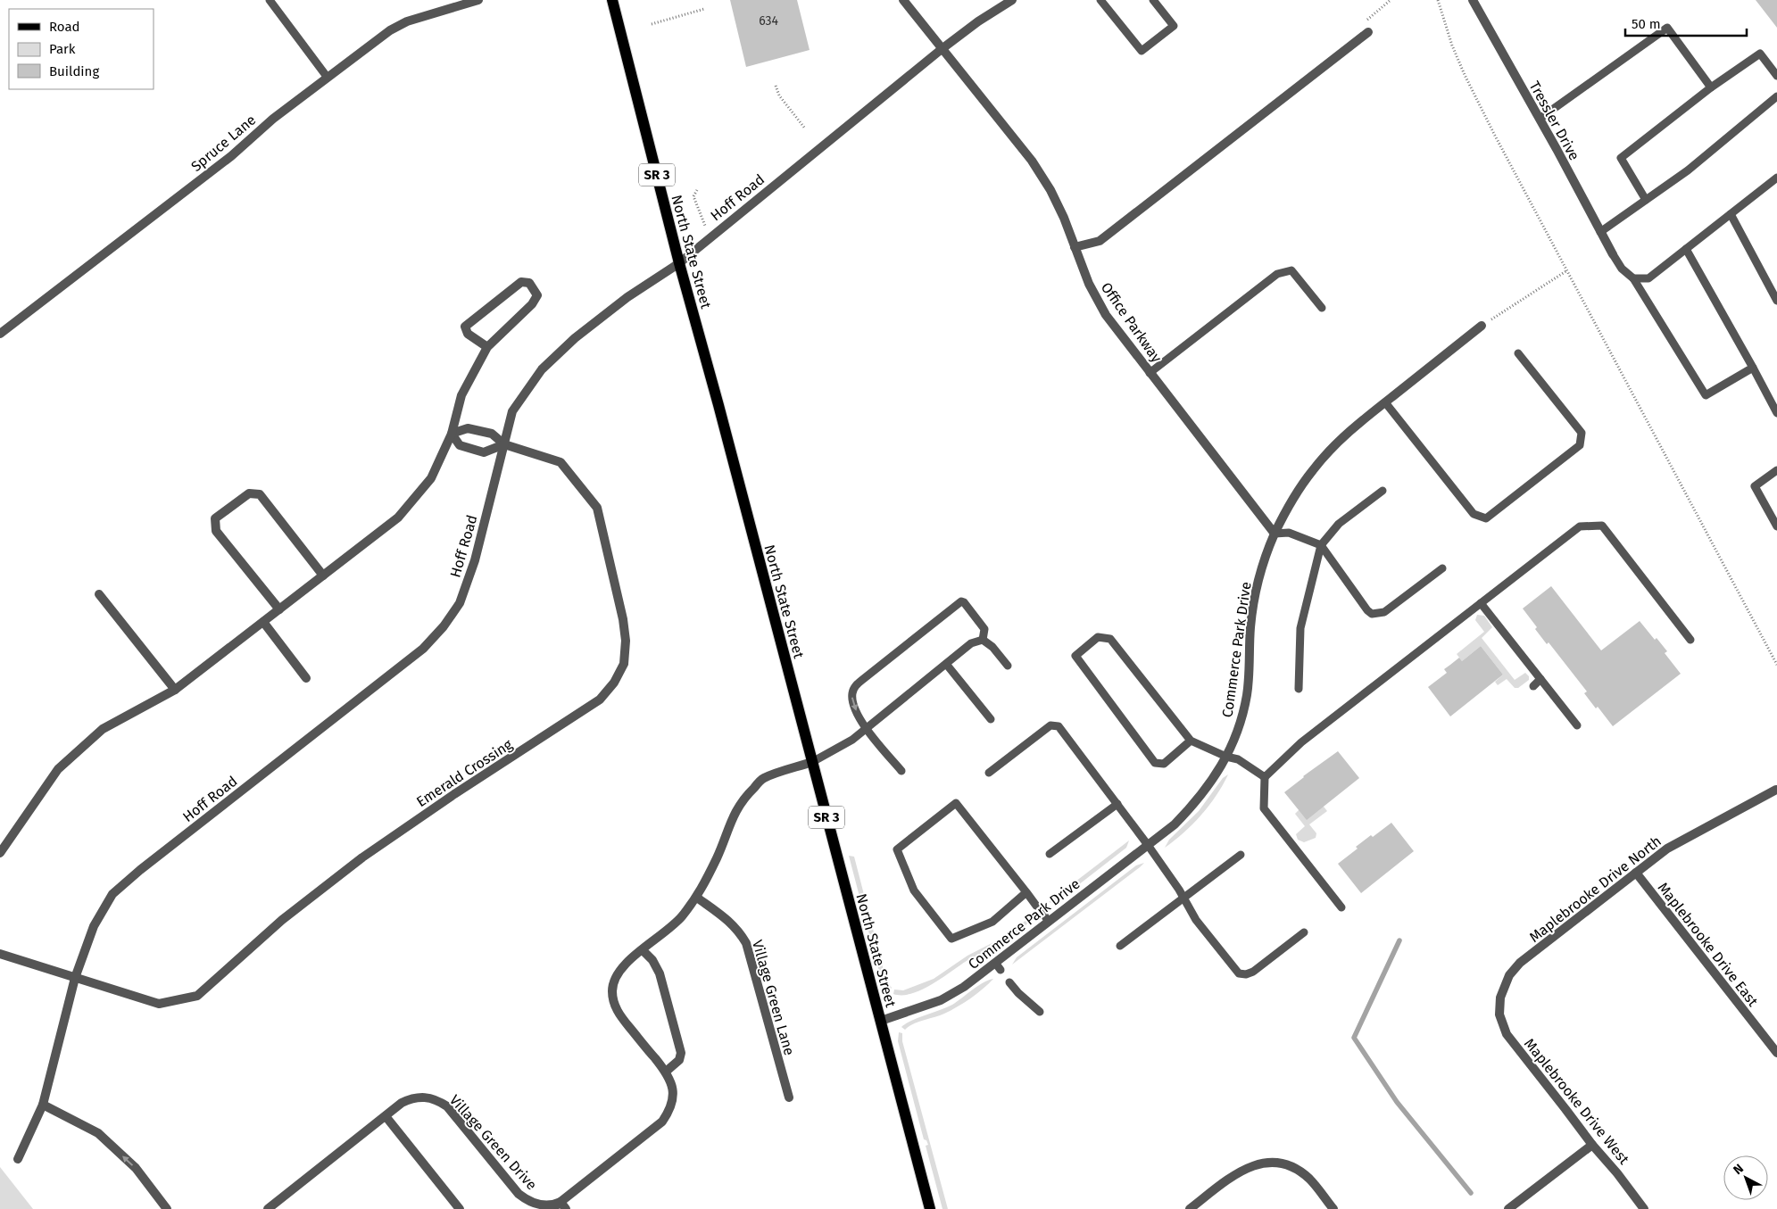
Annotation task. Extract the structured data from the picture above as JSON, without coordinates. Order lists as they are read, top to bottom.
{
  "streets": {
    "main road": ["SR 3", "North State Street"],
    "street": [
      "Tressler Drive",
      "Spruce Lane",
      "Hoff Road",
      "Office Parkway",
      "Commerce Park Drive",
      "Emerald Crossing",
      "Maplebrooke Drive North",
      "Maplebrooke Drive East",
      "Village Green Lane",
      "Maplebrooke Drive West",
      "Village Green Drive"
    ]
  },
  "crossings": [
    ["Hoff Road", "North State Street"],
    ["Hoff Road", "Office Parkway"],
    ["Hoff Road", "Emerald Crossing"],
    ["North State Street", "Commerce Park Drive"],
    ["Office Parkway", "Commerce Park Drive"],
    ["Maplebrooke Drive North", "Maplebrooke Drive East"],
    ["Maplebrooke Drive North", "Maplebrooke Drive West"]
  ],
  "house_numbers": ["634"],
  "legend": ["Road", "Park", "Building"],
  "scale_bar": "50 m",
  "north": "top left"
}
